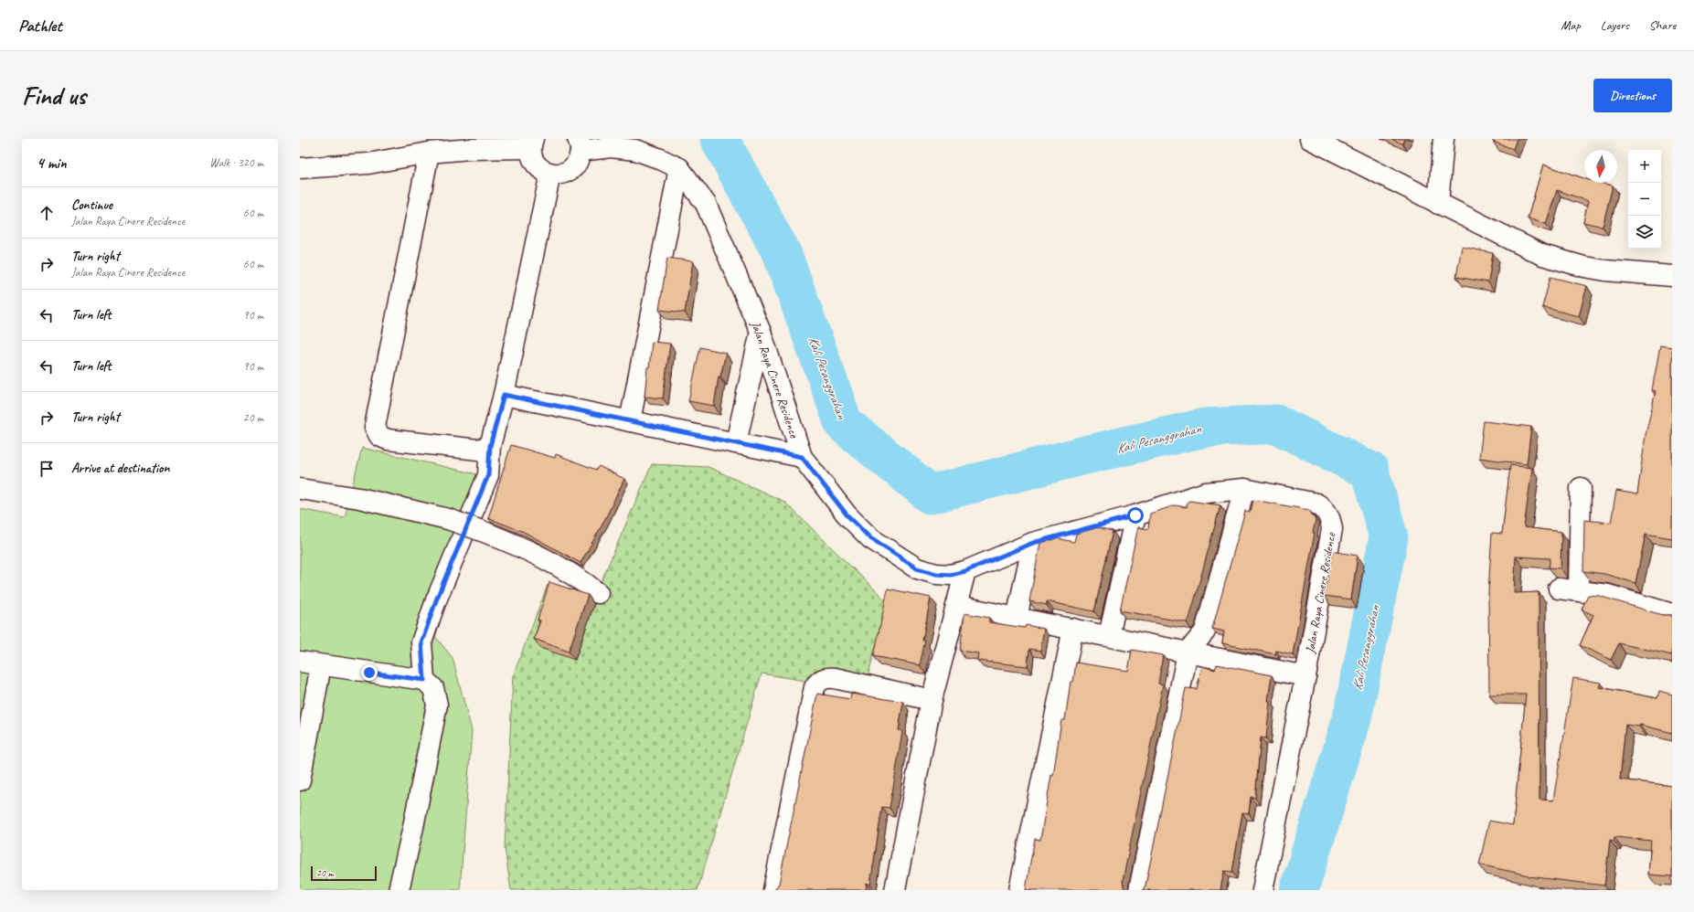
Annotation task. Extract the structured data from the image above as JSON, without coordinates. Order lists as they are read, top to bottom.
{
  "streets": {
    "street": ["Jalan Raya Cinere Residence"]
  },
  "water": ["Kali Pesanggrahan"],
  "scale_bar": "20 m",
  "north": "bottom",
  "page": {
    "header": "Pathlet",
    "nav": ["Map", "Layers", "Share"],
    "buttons": "Directions",
    "title": "Find us",
    "heading": ["4 min", "Walk · 320 m"],
    "map_buttons": ["+", "−"],
    "list": [
      ["Continue", "Jalan Raya Cinere Residence", "60 m"],
      ["Turn right", "Jalan Raya Cinere Residence", "60 m"],
      ["Turn left", "90 m"],
      ["Turn left", "90 m"],
      ["Turn right", "20 m"],
      "Arrive at destination"
    ],
    "scale": "20 m"
  }
}
